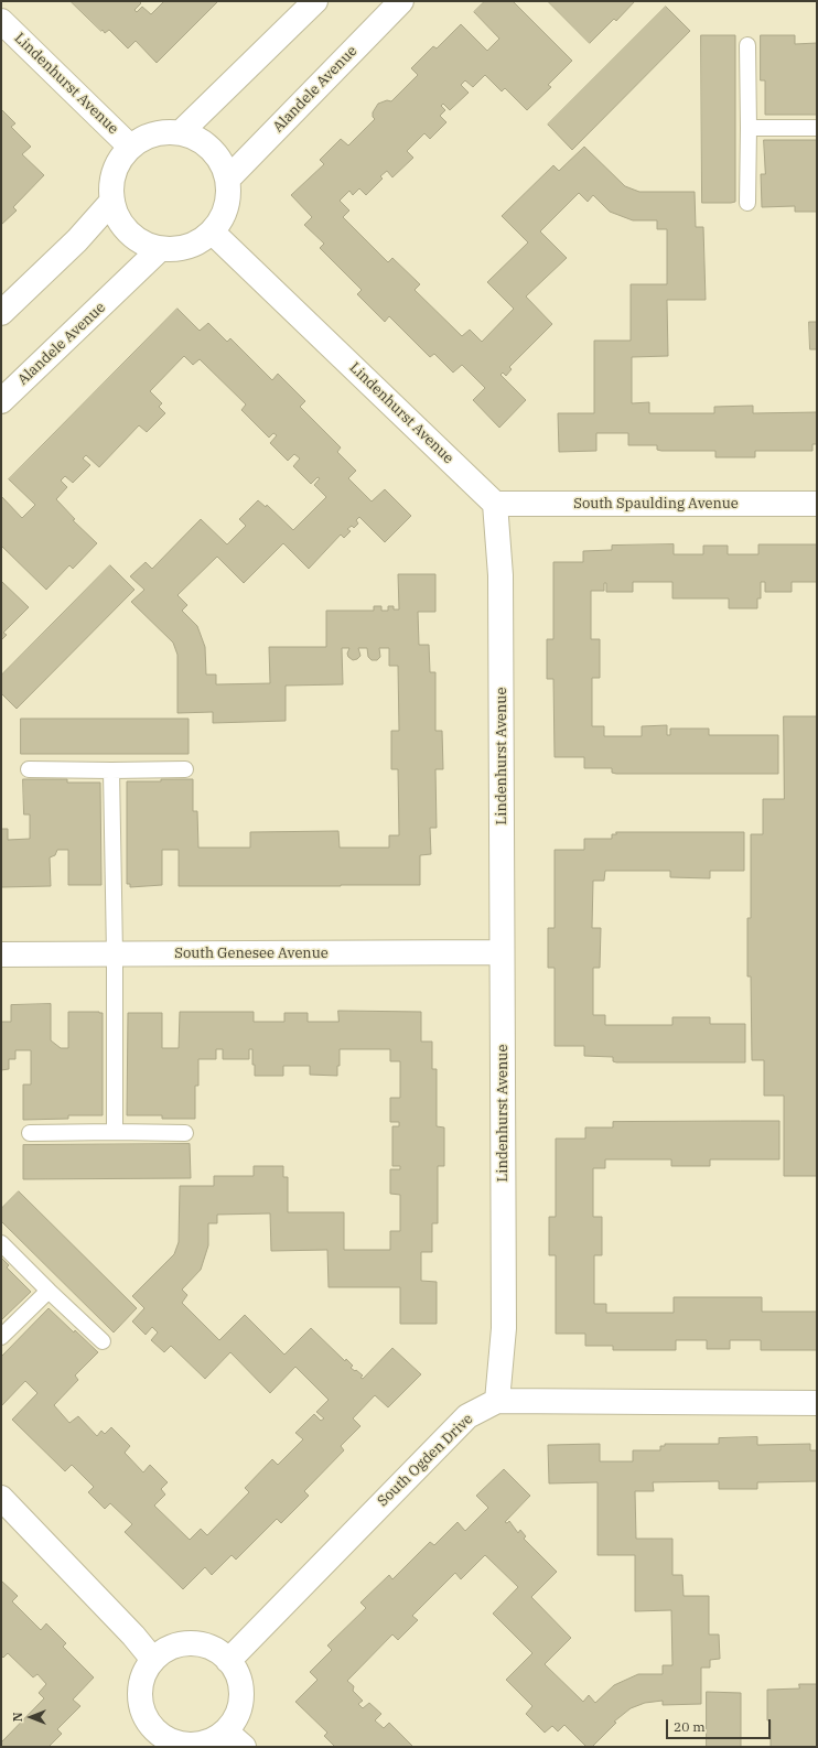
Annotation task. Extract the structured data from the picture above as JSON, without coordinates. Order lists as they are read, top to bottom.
{
  "streets": {
    "street": [
      "Lindenhurst Avenue",
      "Alandele Avenue",
      "South Spaulding Avenue",
      "South Genesee Avenue",
      "South Ogden Drive"
    ]
  },
  "crossings": [
    ["Lindenhurst Avenue", "Alandele Avenue"],
    ["Lindenhurst Avenue", "South Spaulding Avenue"],
    ["Lindenhurst Avenue", "South Genesee Avenue"],
    ["Lindenhurst Avenue", "South Ogden Drive"]
  ],
  "scale_bar": "20 m",
  "north": "left"
}
